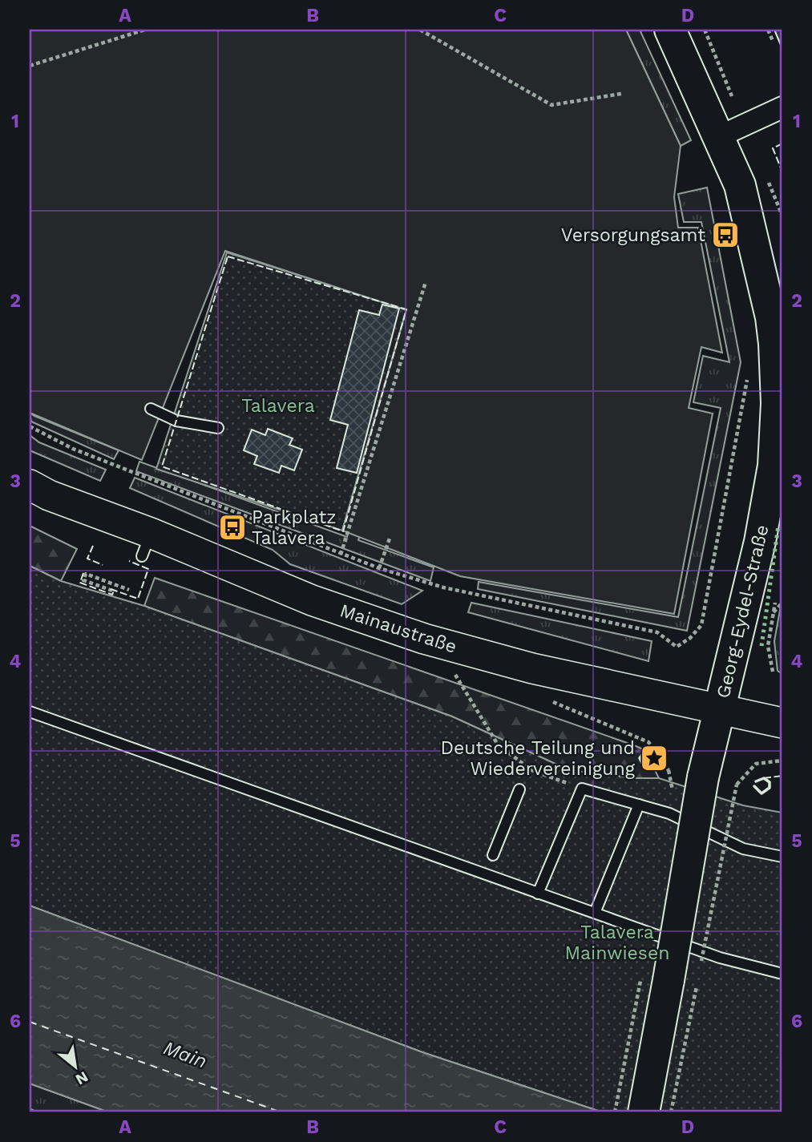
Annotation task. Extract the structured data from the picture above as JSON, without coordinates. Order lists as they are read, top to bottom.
{
  "streets": {
    "main road": ["Georg-Eydel-Straße", "Mainaustraße"]
  },
  "crossings": [
    ["Georg-Eydel-Straße", "Mainaustraße"]
  ],
  "water": ["Main"],
  "parks": ["Talavera", "Talavera Mainwiesen"],
  "places": {
    "bus stop": ["Versorgungsamt", "Parkplatz Talavera"],
    "place": ["Deutsche Teilung und Wiedervereinigung"]
  },
  "north": "bottom right",
  "grid": {
    "columns": [
      "A",
      "B",
      "C",
      "D"
    ],
    "rows": [
      "1",
      "2",
      "3",
      "4",
      "5",
      "6"
    ]
  }
}
